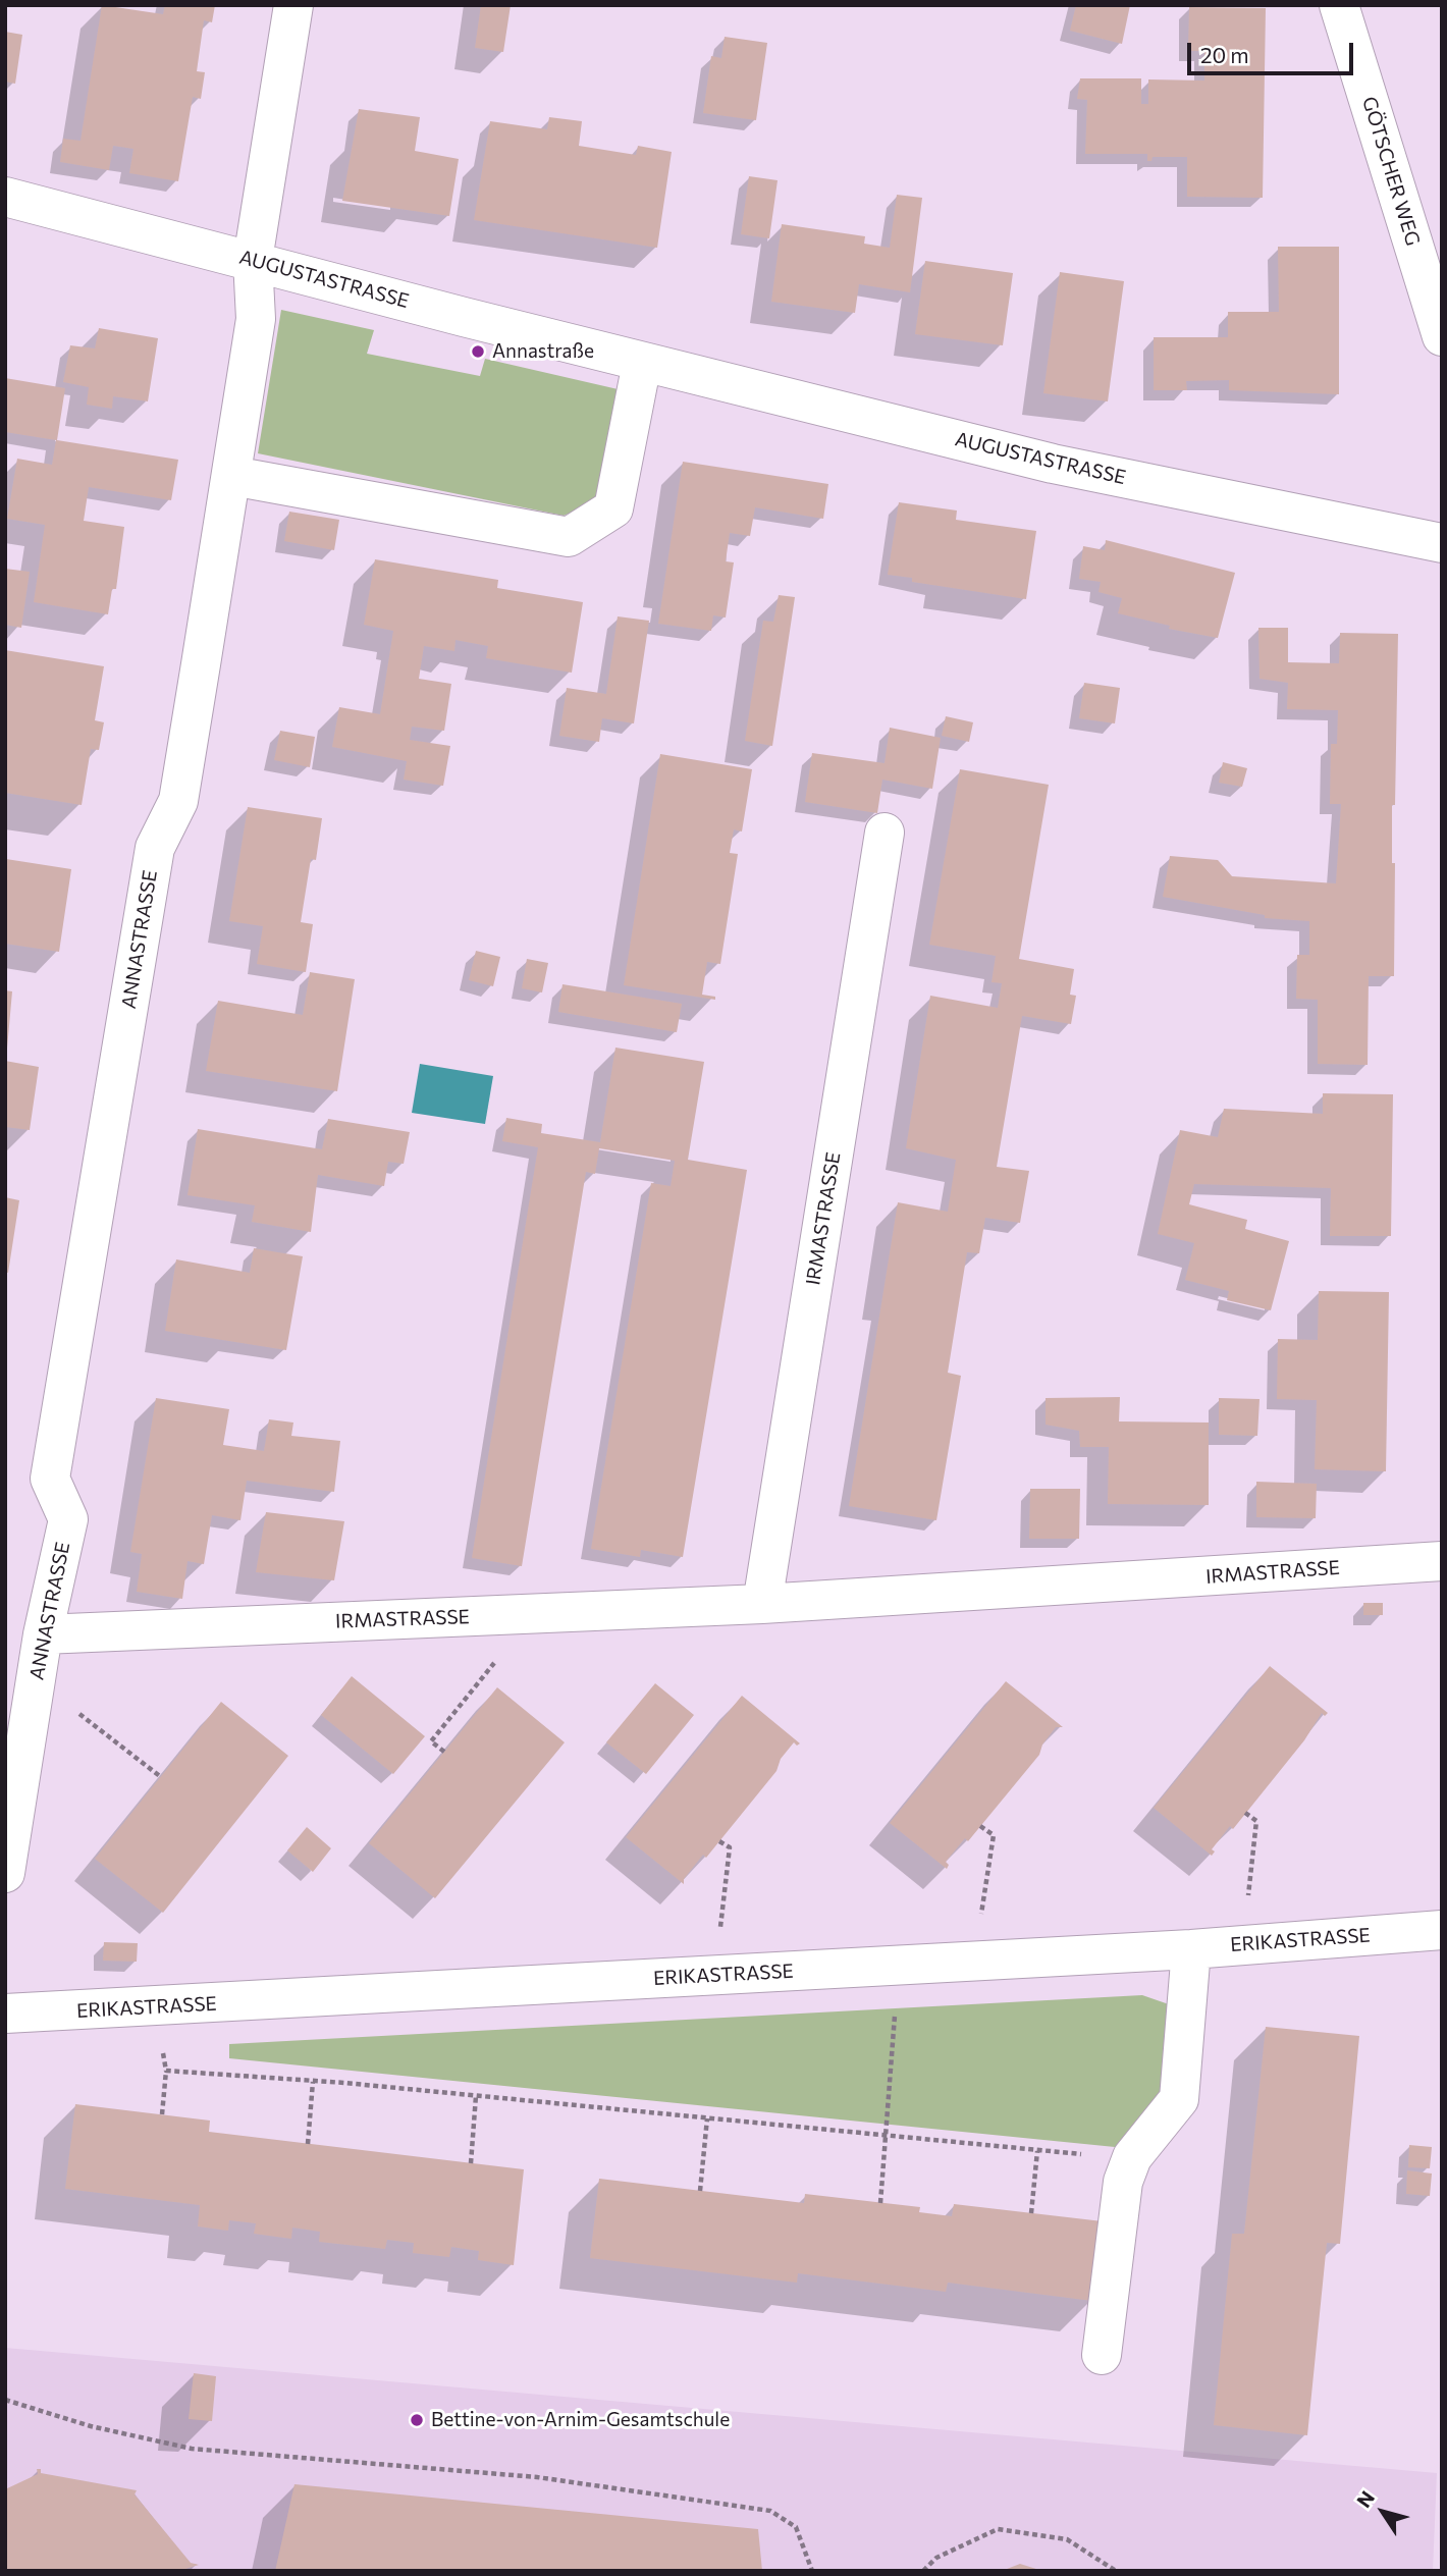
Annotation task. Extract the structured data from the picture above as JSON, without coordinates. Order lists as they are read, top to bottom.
{
  "streets": {
    "street": [
      "GÖTSCHER WEG",
      "AUGUSTASTRASSE",
      "ANNASTRASSE",
      "IRMASTRASSE",
      "ERIKASTRASSE"
    ]
  },
  "crossings": [
    ["AUGUSTASTRASSE", "ANNASTRASSE"],
    ["ANNASTRASSE", "IRMASTRASSE"]
  ],
  "places": ["Annastraße", "Bettine-von-Arnim-Gesamtschule"],
  "scale_bar": "20 m",
  "north": "top left"
}
